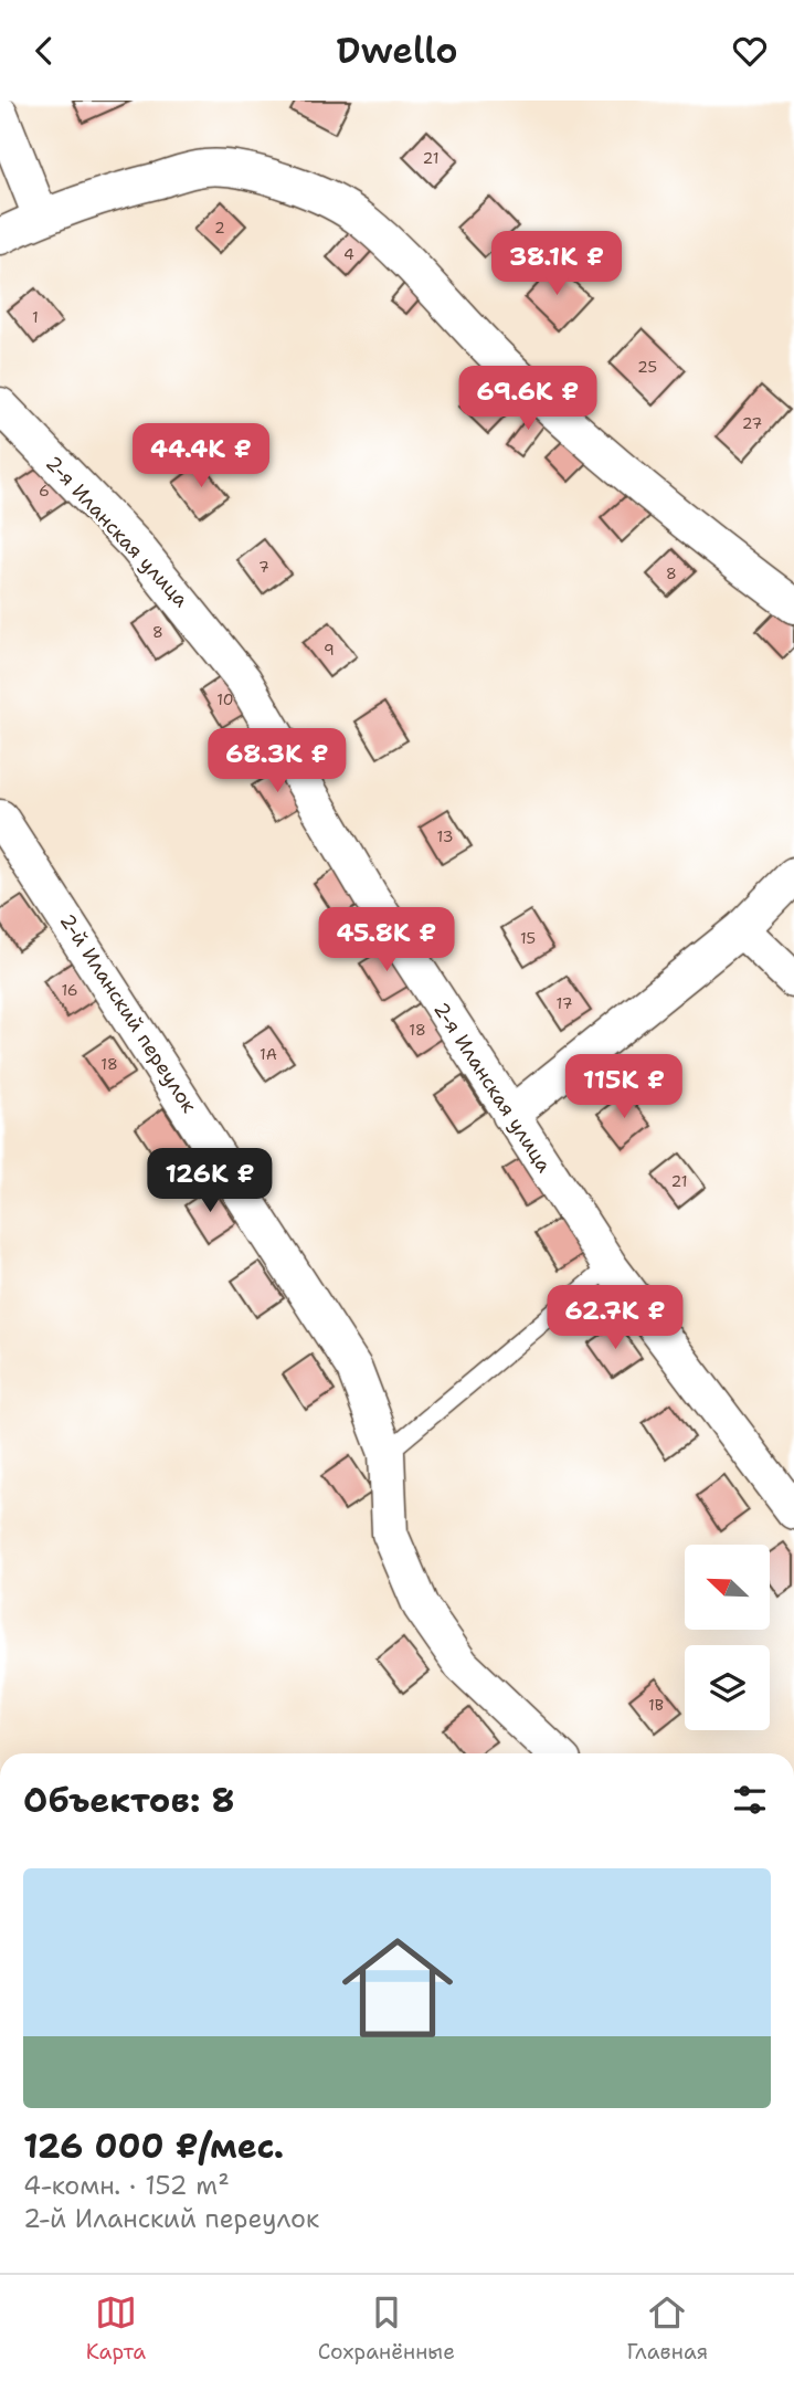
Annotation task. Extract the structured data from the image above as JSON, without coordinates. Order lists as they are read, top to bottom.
{
  "streets": {
    "street": ["2-я Иланская улица", "2-й Иланский переулок"]
  },
  "house_numbers": [
    "21",
    "2",
    "4",
    "1",
    "25",
    "27",
    "6",
    "7",
    "8",
    "8",
    "9",
    "10",
    "13",
    "15",
    "16",
    "17",
    "18",
    "1А",
    "18",
    "21",
    "1В"
  ],
  "north": "top left",
  "page": {
    "header": "Dwello",
    "price": [
      "38.1K ₽",
      "69.6K ₽",
      "44.4K ₽",
      "68.3K ₽",
      "45.8K ₽",
      "115K ₽",
      "126K ₽",
      "62.7K ₽"
    ],
    "heading": "Объектов: 8",
    "list": [
      {
        "name": "126 000 ₽/мес.",
        "note": "4-комн. · 152 m² · 2-й Иланский переулок"
      }
    ],
    "tabs": ["Карта", "Сохранённые", "Главная"]
  }
}
